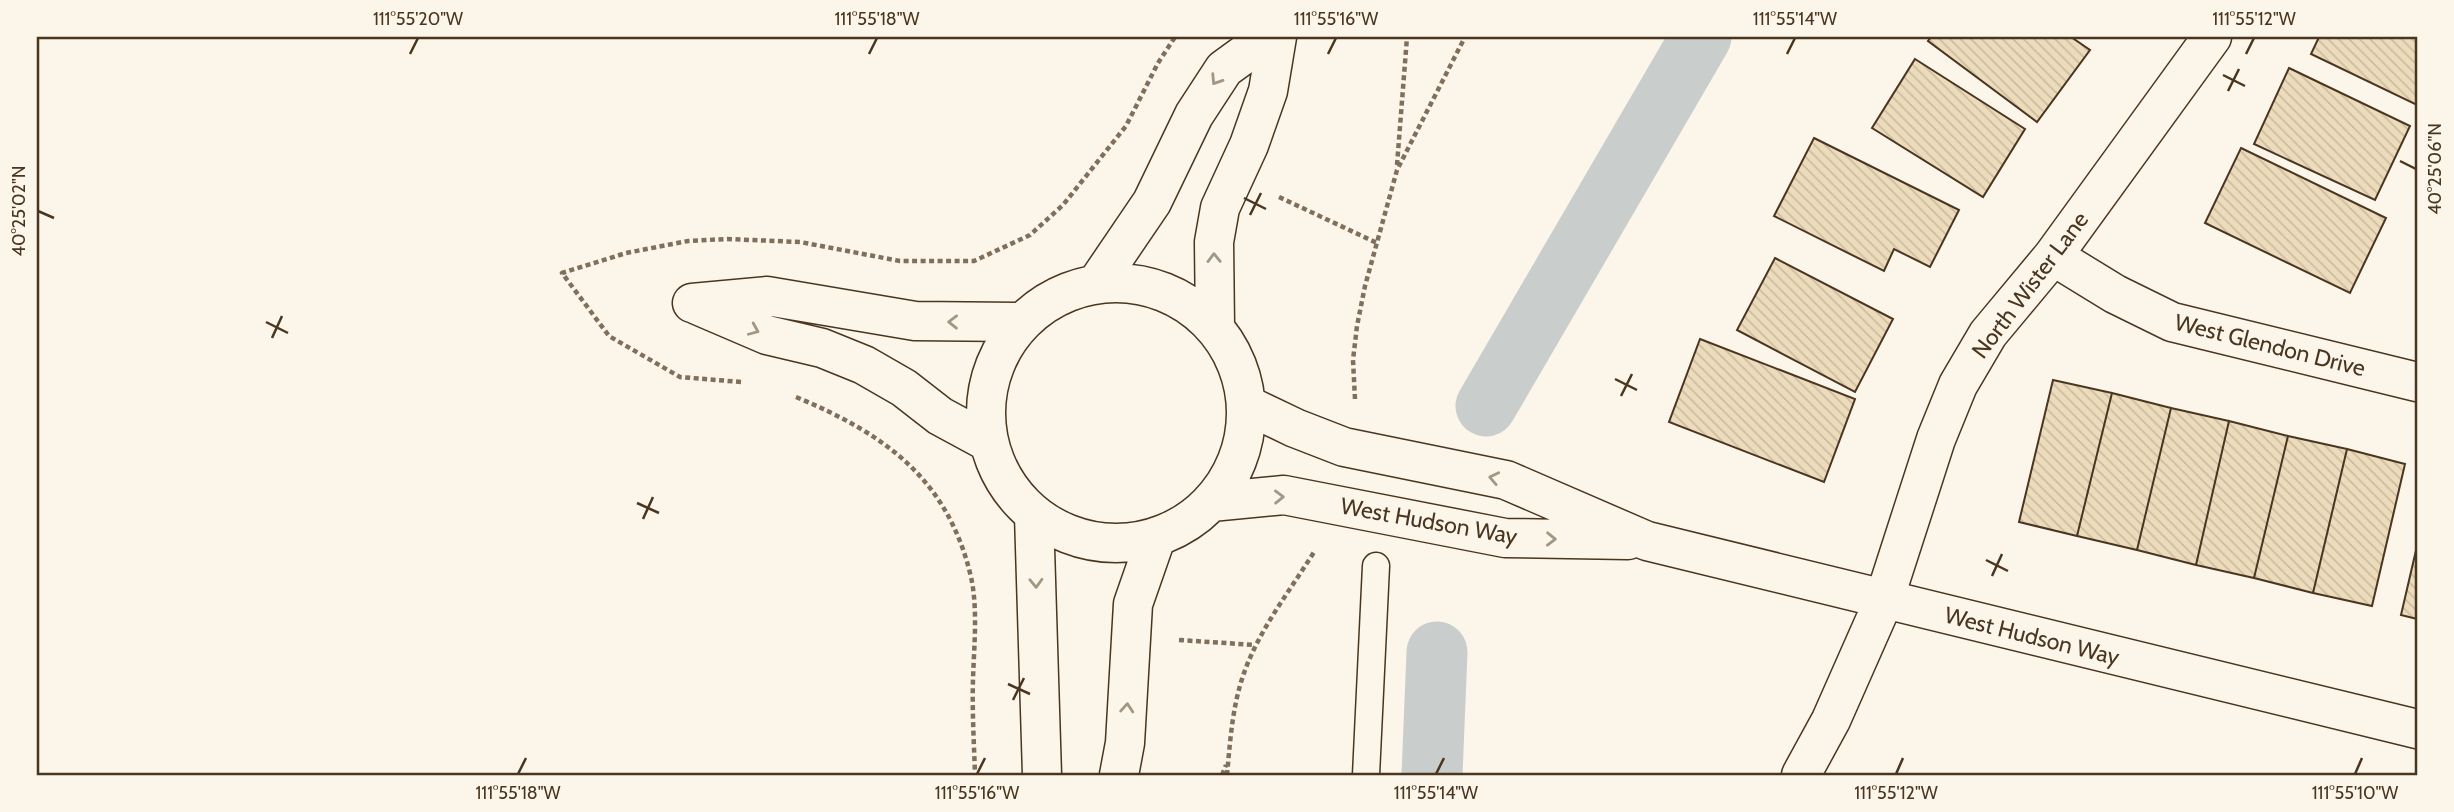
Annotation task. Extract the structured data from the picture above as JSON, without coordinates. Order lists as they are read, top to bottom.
{
  "streets": {
    "street": ["North Wister Lane", "West Glendon Drive", "West Hudson Way"]
  },
  "crossings": [
    ["North Wister Lane", "West Glendon Drive"],
    ["North Wister Lane", "West Hudson Way"]
  ],
  "coordinates": [
    "111°55'20\"W",
    "111°55'18\"W",
    "111°55'16\"W",
    "111°55'14\"W",
    "111°55'12\"W",
    "40°25'06\"N",
    "40°25'02\"N",
    "111°55'10\"W"
  ]
}
